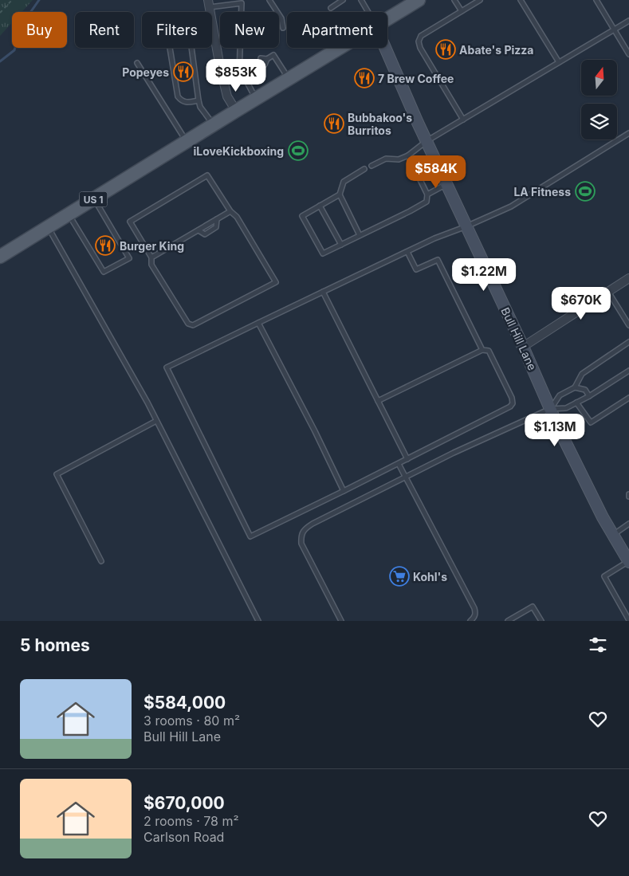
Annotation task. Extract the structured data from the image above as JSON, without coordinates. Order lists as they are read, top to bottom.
{
  "streets": {
    "main road": ["US 1", "Bull Hill Lane"]
  },
  "places": {
    "restaurant": [
      "Abate's Pizza",
      "Popeyes",
      "7 Brew Coffee",
      "Bubbakoo's Burritos",
      "Burger King"
    ],
    "sports": ["iLoveKickboxing", "LA Fitness"],
    "supermarket": ["Kohl's"]
  },
  "north": "top",
  "page": {
    "chip": [
      "Buy",
      "Rent",
      "Filters",
      "New",
      "Apartment"
    ],
    "price": [
      "$853K",
      "$584K",
      "$1.22M",
      "$670K",
      "$1.13M"
    ],
    "heading": "5 homes",
    "list": [
      {
        "name": "$584,000",
        "note": "3 rooms · 80 m² · Bull Hill Lane"
      },
      {
        "name": "$670,000",
        "note": "2 rooms · 78 m² · Carlson Road"
      }
    ]
  }
}
